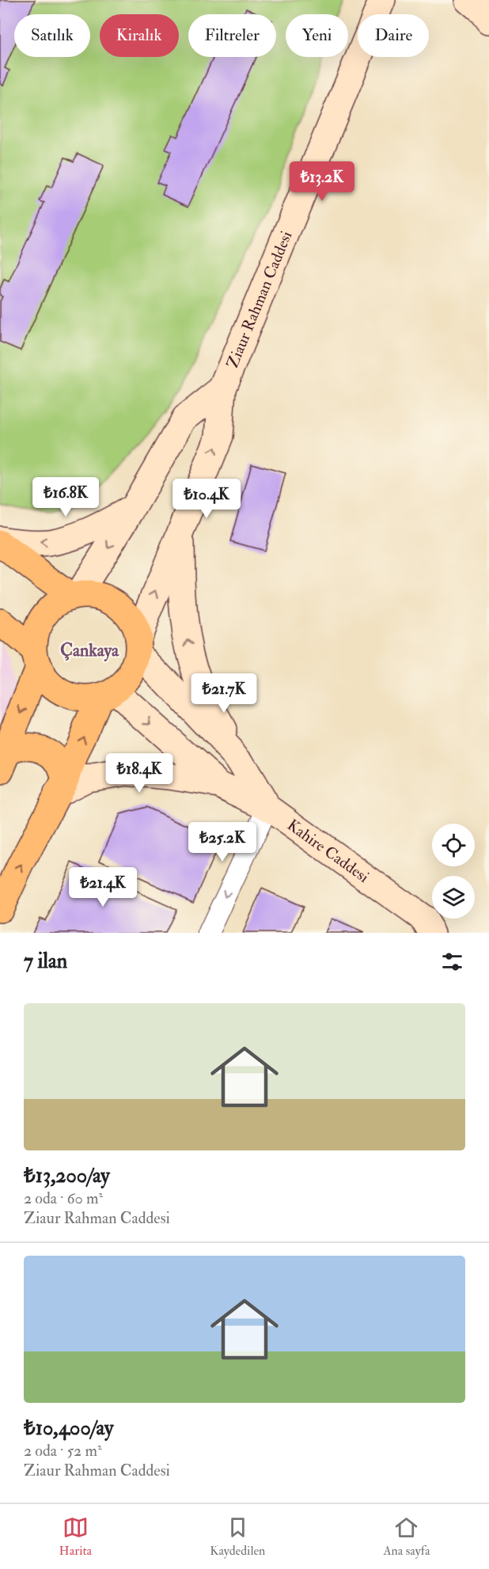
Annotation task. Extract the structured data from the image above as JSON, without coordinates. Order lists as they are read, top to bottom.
{
  "streets": {
    "main road": ["Ziaur Rahman Caddesi", "Kahire Caddesi"]
  },
  "crossings": [
    ["Ziaur Rahman Caddesi", "Kahire Caddesi"]
  ],
  "districts": ["Çankaya"],
  "page": {
    "chip": [
      "Satılık",
      "Kiralık",
      "Filtreler",
      "Yeni",
      "Daire"
    ],
    "price": [
      "₺13.2K",
      "₺16.8K",
      "₺10.4K",
      "₺21.7K",
      "₺18.4K",
      "₺25.2K",
      "₺21.4K"
    ],
    "heading": "7 ilan",
    "list": [
      {
        "name": "₺13,200/ay",
        "note": "2 oda · 60 m² · Ziaur Rahman Caddesi"
      },
      {
        "name": "₺10,400/ay",
        "note": "2 oda · 52 m² · Ziaur Rahman Caddesi"
      }
    ],
    "tabs": ["Harita", "Kaydedilen", "Ana sayfa"]
  }
}
